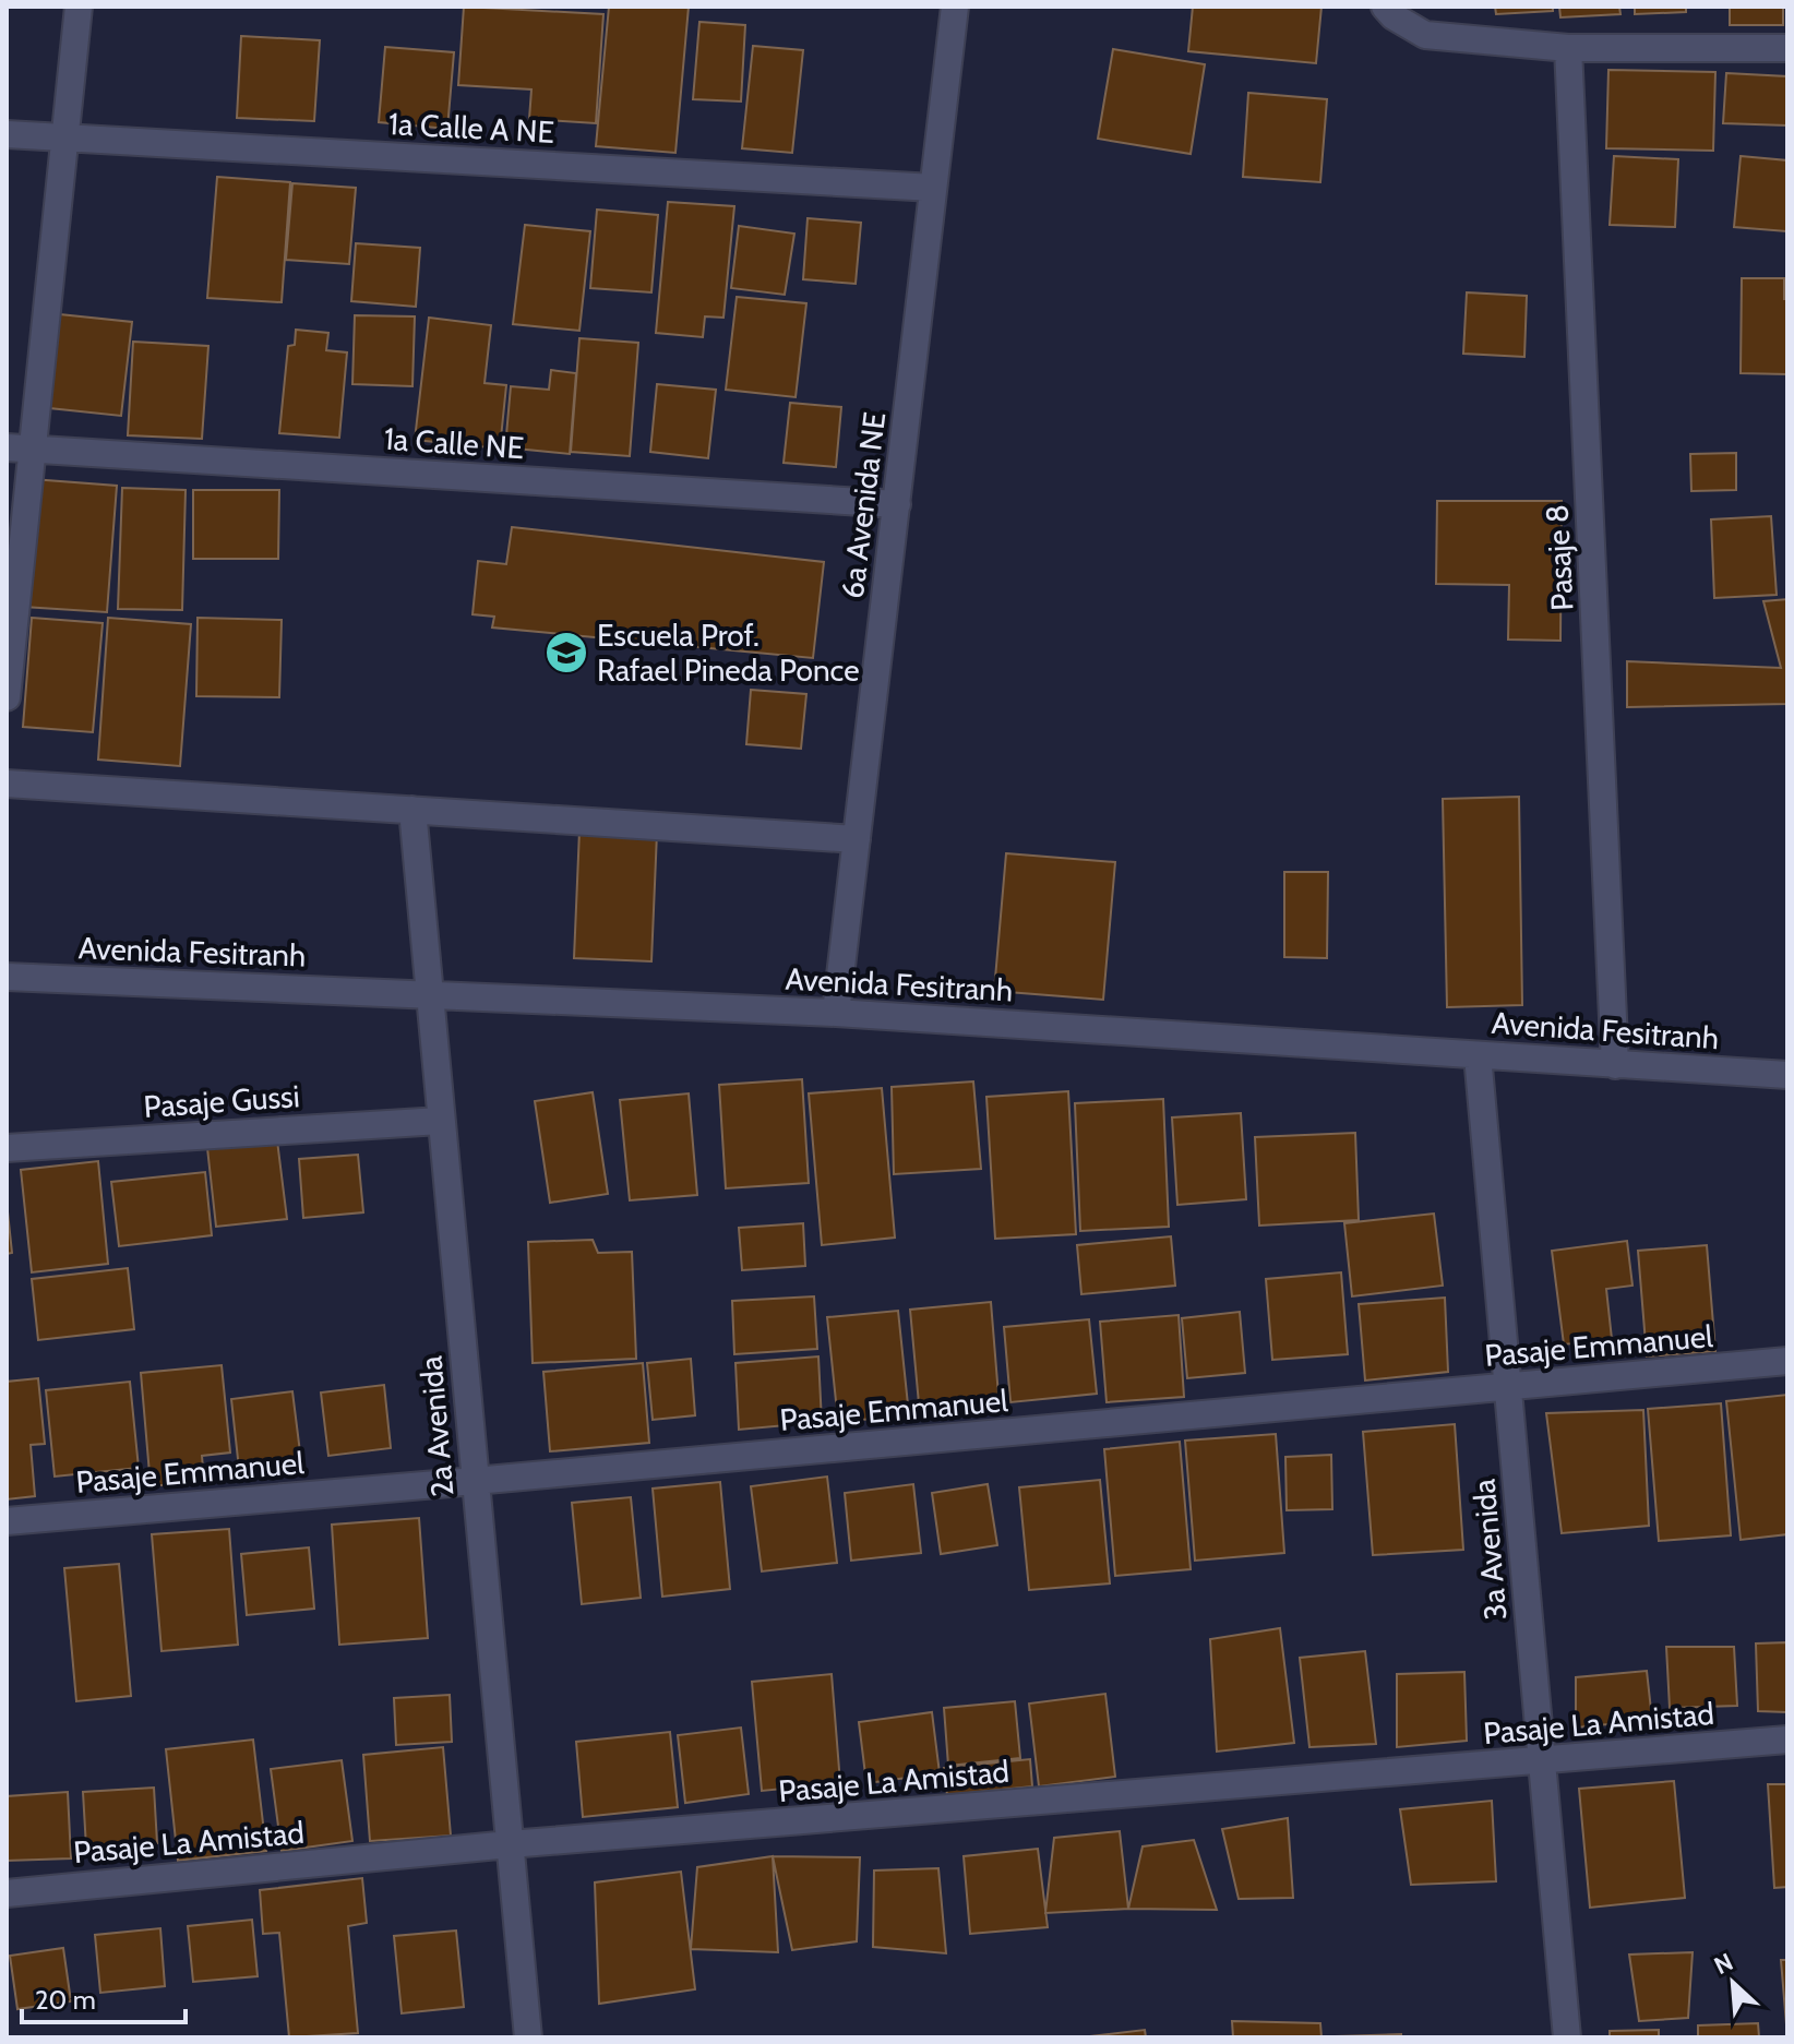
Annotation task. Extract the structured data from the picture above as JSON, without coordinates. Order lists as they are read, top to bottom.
{
  "streets": {
    "street": [
      "1a Calle A NE",
      "1a Calle NE",
      "6a Avenida NE",
      "Pasaje 8",
      "Avenida Fesitranh",
      "Pasaje Gussi",
      "Pasaje Emmanuel",
      "2a Avenida",
      "3a Avenida",
      "Pasaje La Amistad"
    ]
  },
  "crossings": [
    ["1a Calle A NE", "6a Avenida NE"],
    ["1a Calle NE", "6a Avenida NE"],
    ["6a Avenida NE", "Avenida Fesitranh"],
    ["Pasaje 8", "Avenida Fesitranh"],
    ["Avenida Fesitranh", "2a Avenida"],
    ["Avenida Fesitranh", "3a Avenida"],
    ["Pasaje Gussi", "2a Avenida"],
    ["Pasaje Emmanuel", "2a Avenida"],
    ["Pasaje Emmanuel", "3a Avenida"],
    ["2a Avenida", "Pasaje La Amistad"],
    ["3a Avenida", "Pasaje La Amistad"]
  ],
  "places": {
    "school or university": ["Escuela Prof. Rafael Pineda Ponce"]
  },
  "scale_bar": "20 m",
  "north": "top left"
}
